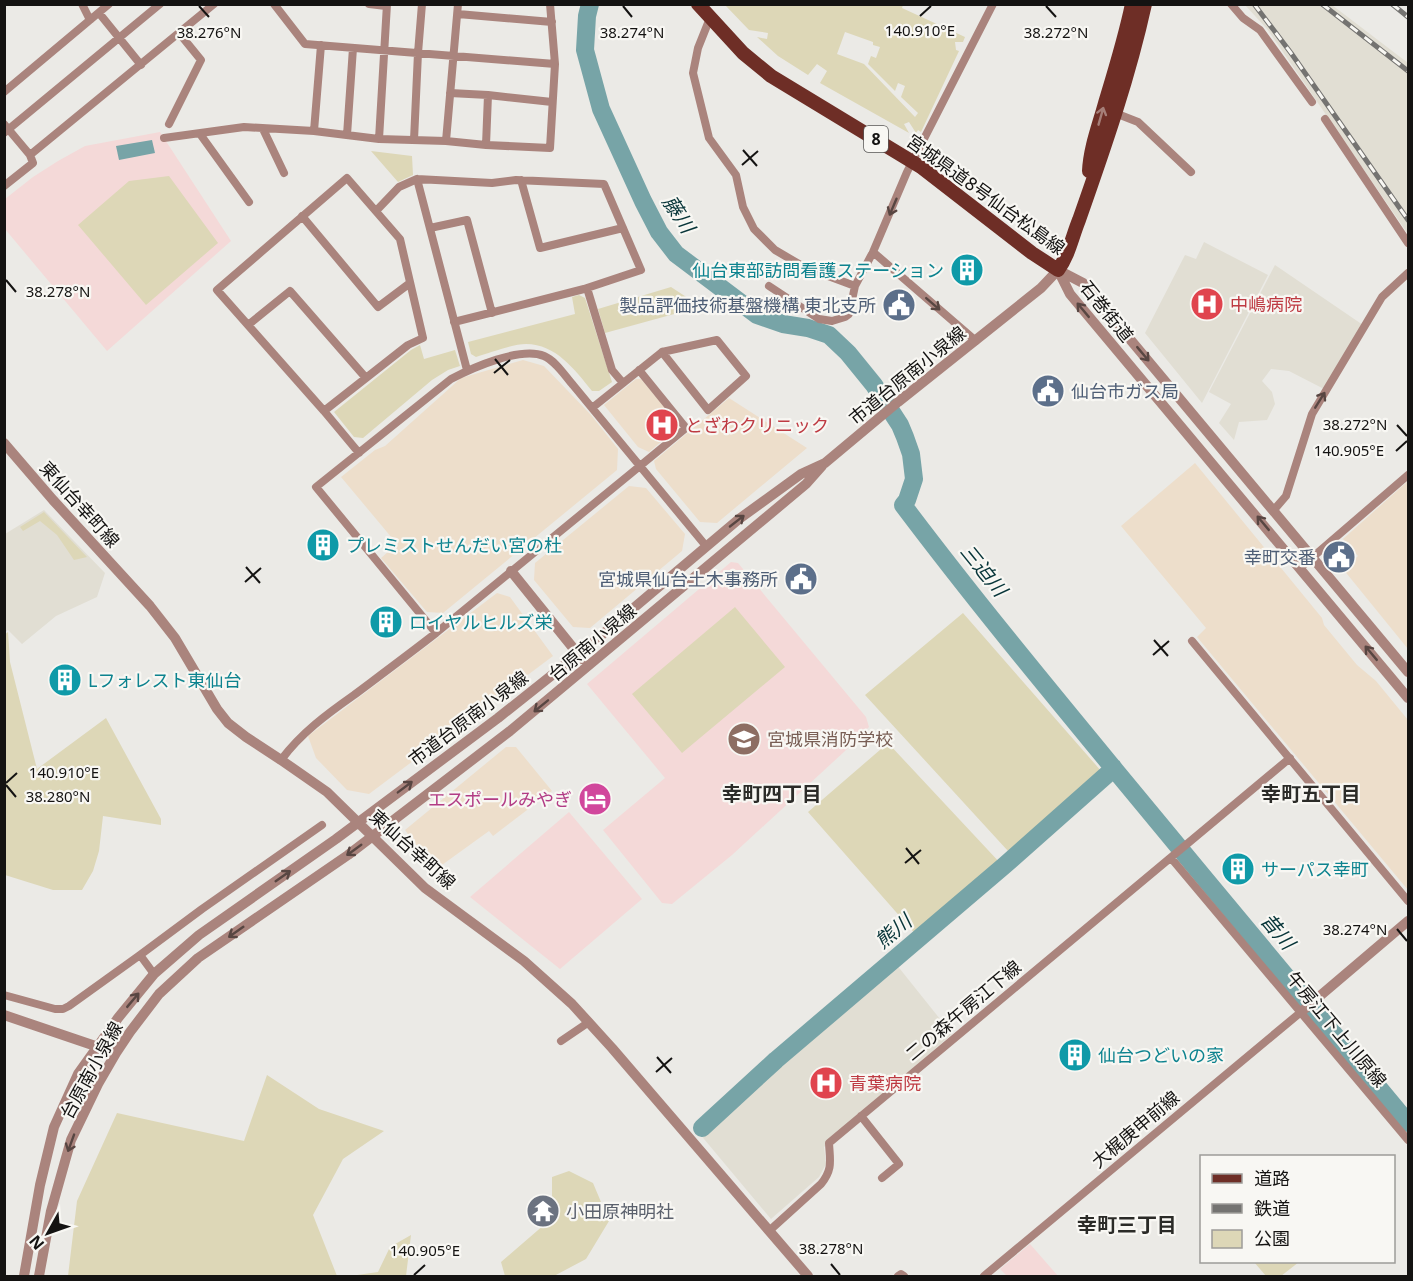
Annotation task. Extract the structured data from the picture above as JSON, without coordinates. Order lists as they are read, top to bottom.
{
  "streets": {
    "main road": ["8", "宮城県道8号仙台松島線"],
    "street": [
      "石巻街道",
      "市道台原南小泉線",
      "東仙台幸町線",
      "台原南小泉線",
      "二の森午房江下線",
      "午房江下上川原線",
      "大梶庚申前線"
    ]
  },
  "crossings": [
    ["宮城県道8号仙台松島線", "石巻街道"],
    ["宮城県道8号仙台松島線", "市道台原南小泉線"],
    ["石巻街道", "市道台原南小泉線"],
    ["市道台原南小泉線", "東仙台幸町線"],
    ["市道台原南小泉線", "台原南小泉線"],
    ["東仙台幸町線", "台原南小泉線"],
    ["東仙台幸町線", "二の森午房江下線"],
    ["二の森午房江下線", "午房江下上川原線"],
    ["午房江下上川原線", "大梶庚申前線"]
  ],
  "one_way": ["市道台原南小泉線", "台原南小泉線"],
  "districts": ["幸町四丁目", "幸町五丁目", "幸町三丁目"],
  "water": [
    "藤川",
    "三迫川",
    "熊川",
    "昔川"
  ],
  "places": {
    "building": [
      "仙台東部訪問看護ステーション",
      "プレミストせんだい宮の杜",
      "ロイヤルヒルズ栄",
      "Lフォレスト東仙台",
      "サーパス幸町",
      "仙台つどいの家"
    ],
    "hospital": ["中嶋病院", "とざわクリニック", "青葉病院"],
    "public building": [
      "製品評価技術基盤機構 東北支所",
      "仙台市ガス局",
      "幸町交番",
      "宮城県仙台土木事務所"
    ],
    "school or university": ["宮城県消防学校"],
    "hotel": ["エスポールみやぎ"],
    "temple": ["小田原神明社"]
  },
  "legend": ["道路", "鉄道", "公園"],
  "north": "bottom left",
  "coordinates": [
    "140.910°E",
    "38.272°N",
    "38.276°N",
    "38.274°N",
    "38.278°N",
    "140.905°E",
    "38.280°N"
  ]
}
